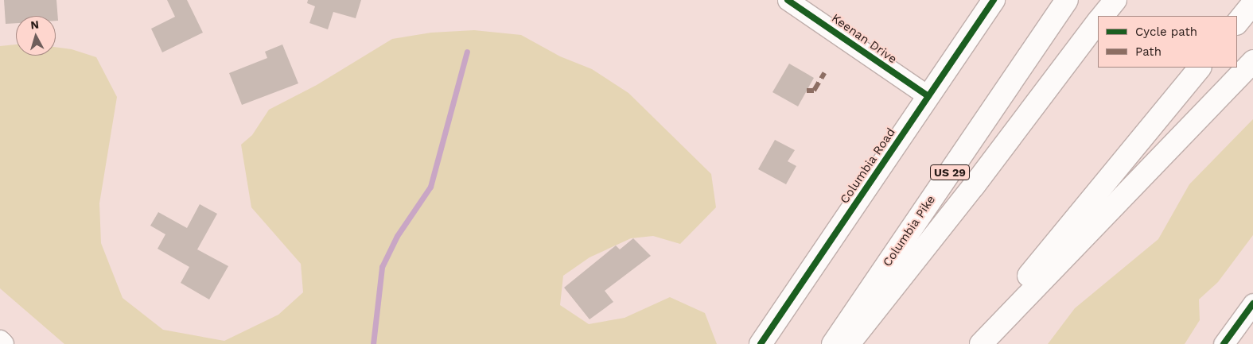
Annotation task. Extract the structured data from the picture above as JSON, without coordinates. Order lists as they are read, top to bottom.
{
  "streets": {
    "main road": ["Columbia Road", "US 29", "Columbia Pike"],
    "street": ["Keenan Drive"]
  },
  "crossings": [
    ["Keenan Drive", "Columbia Road"]
  ],
  "legend": ["Cycle path", "Path"],
  "north": "top"
}
